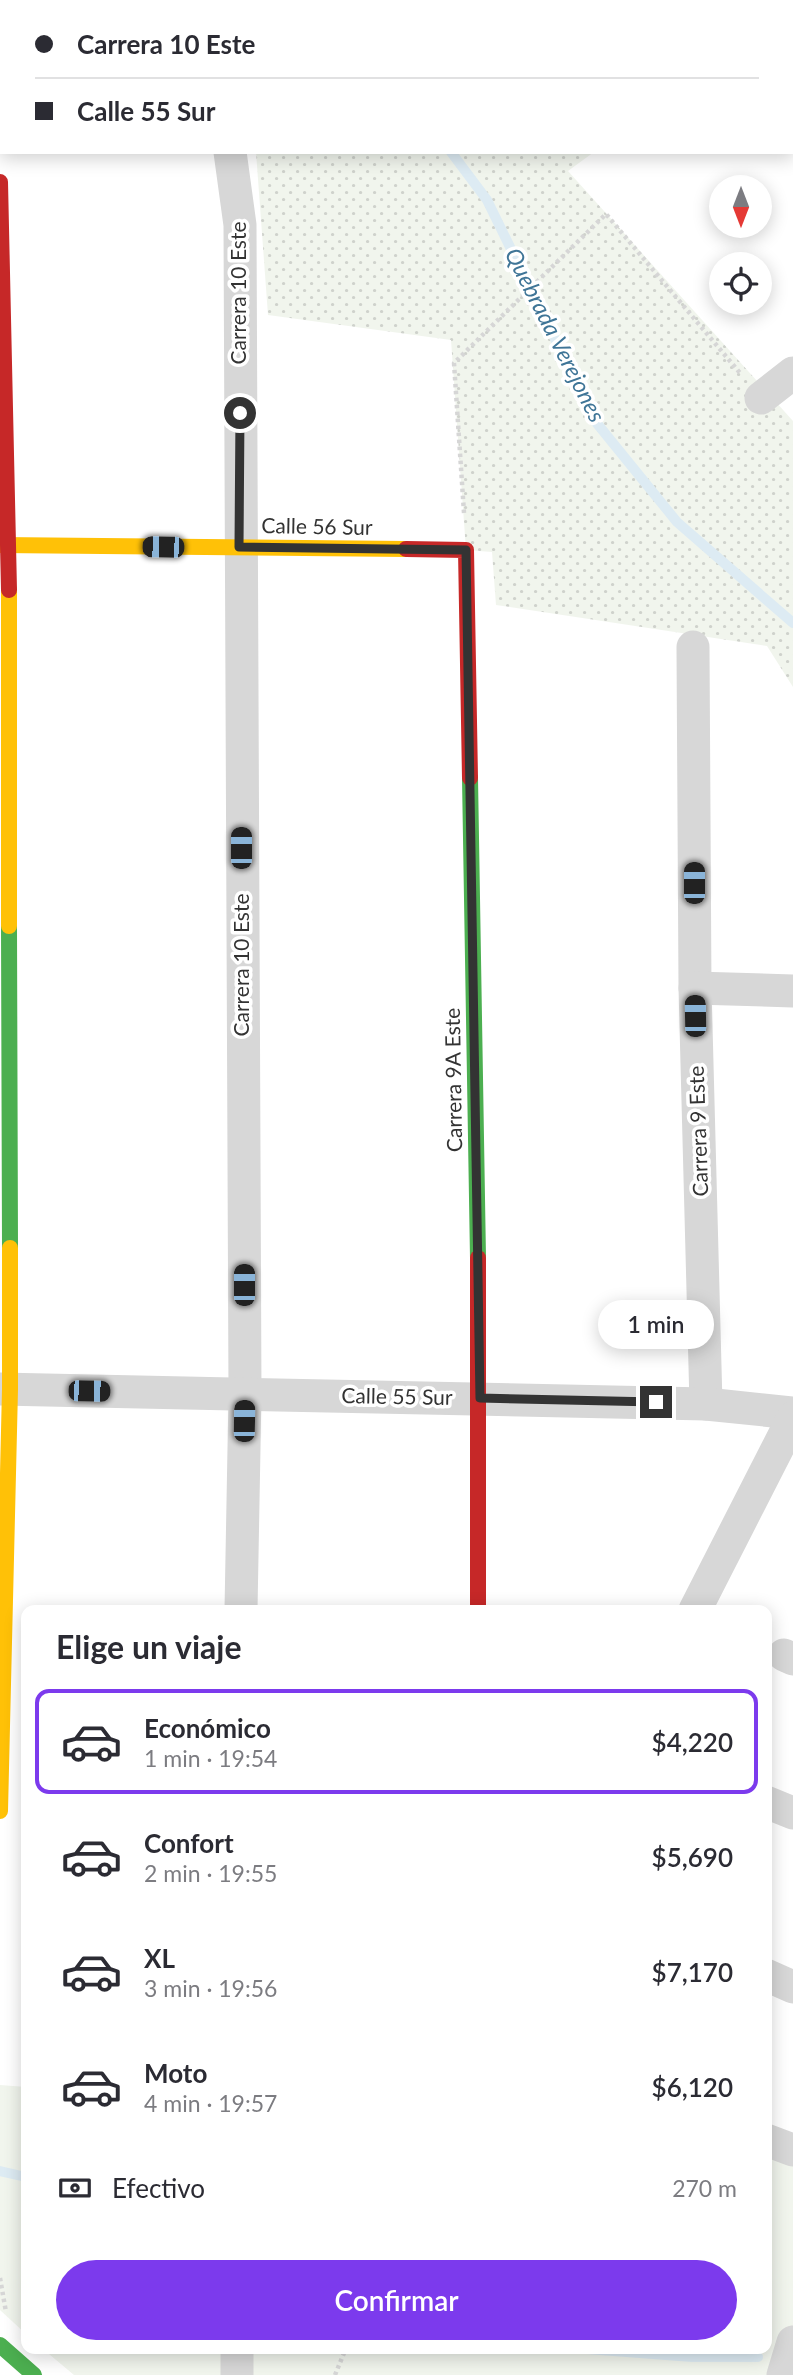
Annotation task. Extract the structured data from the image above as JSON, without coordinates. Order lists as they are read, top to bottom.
{
  "streets": {
    "street": [
      "Carrera 10 Este",
      "Calle 56 Sur",
      "Carrera 9A Este",
      "Carrera 9 Este",
      "Calle 55 Sur"
    ]
  },
  "crossings": [
    ["Carrera 10 Este", "Calle 56 Sur"],
    ["Carrera 10 Este", "Calle 55 Sur"],
    ["Calle 56 Sur", "Carrera 9A Este"],
    ["Carrera 9A Este", "Calle 55 Sur"],
    ["Carrera 9 Este", "Calle 55 Sur"]
  ],
  "water": ["Quebrada Verejones"],
  "north": "bottom",
  "page": {
    "banner": ["Carrera 10 Este", "Calle 55 Sur"],
    "bubble": "1 min",
    "heading": "Elige un viaje",
    "list": [
      {
        "name": "Económico",
        "note": "1 min · 19:54",
        "value": "$4,220"
      },
      {
        "name": "Confort",
        "note": "2 min · 19:55",
        "value": "$5,690"
      },
      {
        "name": "XL",
        "note": "3 min · 19:56",
        "value": "$7,170"
      },
      {
        "name": "Moto",
        "note": "4 min · 19:57",
        "value": "$6,120"
      }
    ],
    "pay": ["Efectivo", "270 m"],
    "buttons": "Confirmar"
  }
}
